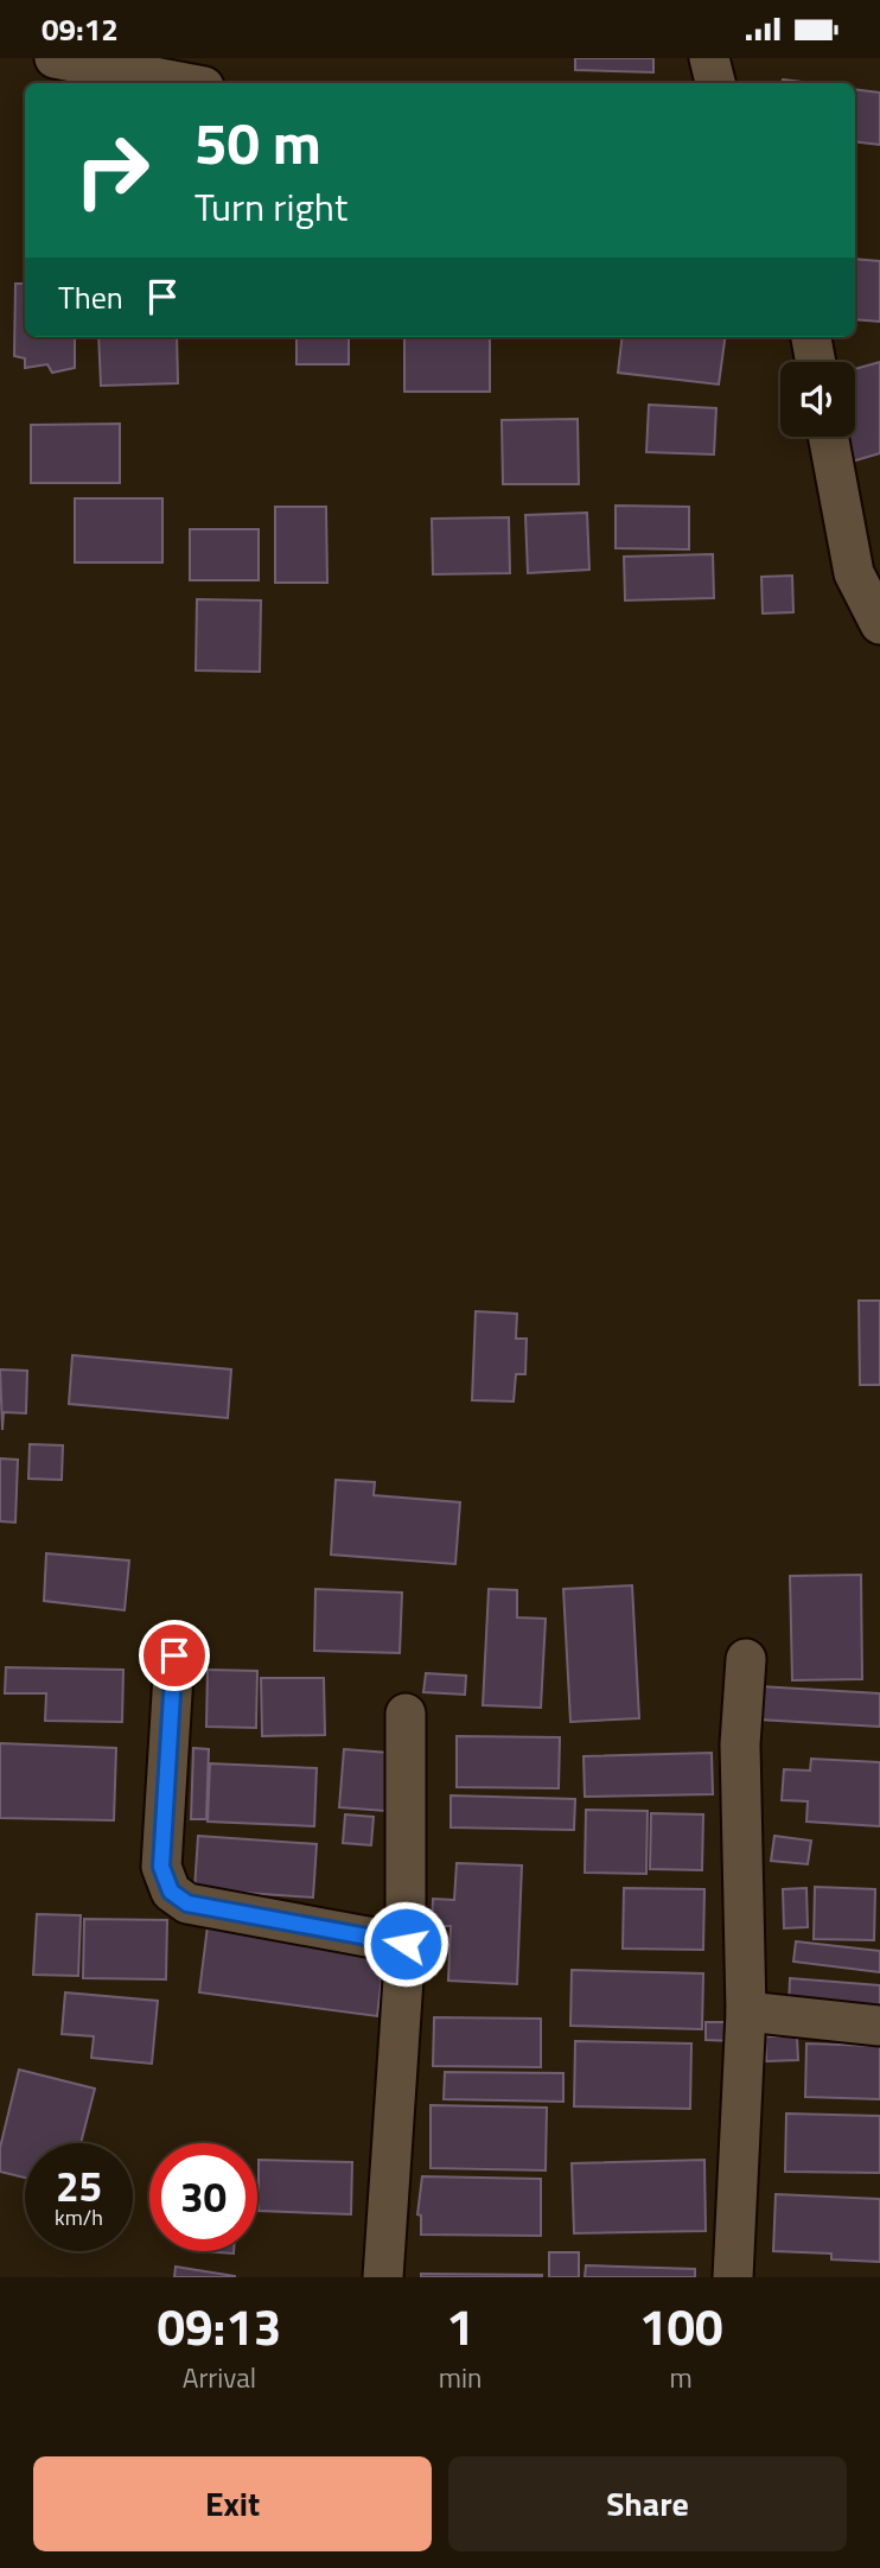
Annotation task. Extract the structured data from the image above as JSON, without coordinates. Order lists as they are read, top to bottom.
{
  "page": {
    "status": "09:12",
    "turn": ["50 m", "Turn right"],
    "then": "Then",
    "speed": "25 km/h",
    "limit": "30",
    "eta": [
      "09:13",
      "Arrival",
      "1",
      "min",
      "100",
      "m"
    ],
    "buttons": ["Exit", "Share"]
  }
}
